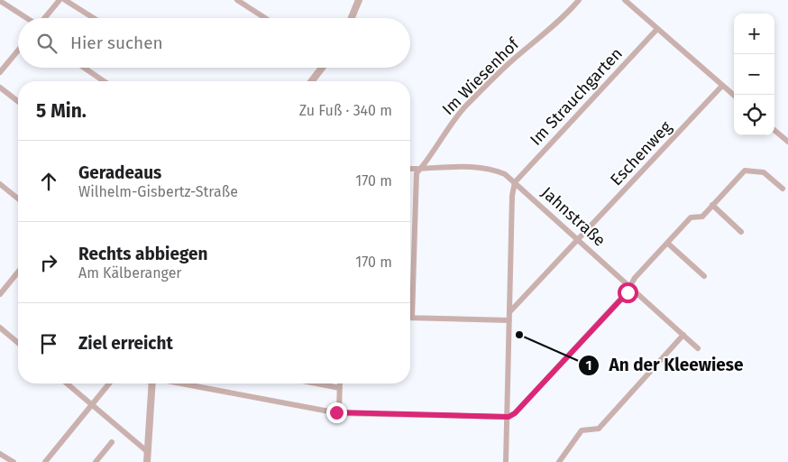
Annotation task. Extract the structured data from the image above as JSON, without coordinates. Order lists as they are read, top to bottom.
{
  "streets": {
    "street": [
      "Im Wiesenhof",
      "Im Strauchgarten",
      "Eschenweg",
      "Jahnstraße"
    ]
  },
  "crossings": [
    ["Im Wiesenhof", "Jahnstraße"],
    ["Im Strauchgarten", "Jahnstraße"],
    ["Eschenweg", "Jahnstraße"]
  ],
  "places": ["An der Kleewiese"],
  "page": {
    "map_buttons": ["+", "−"],
    "search": "Hier suchen",
    "heading": ["5 Min.", "Zu Fuß · 340 m"],
    "list": [
      ["Geradeaus", "Wilhelm-Gisbertz-Straße", "170 m"],
      ["Rechts abbiegen", "Am Kälberanger", "170 m"],
      "Ziel erreicht"
    ]
  }
}
